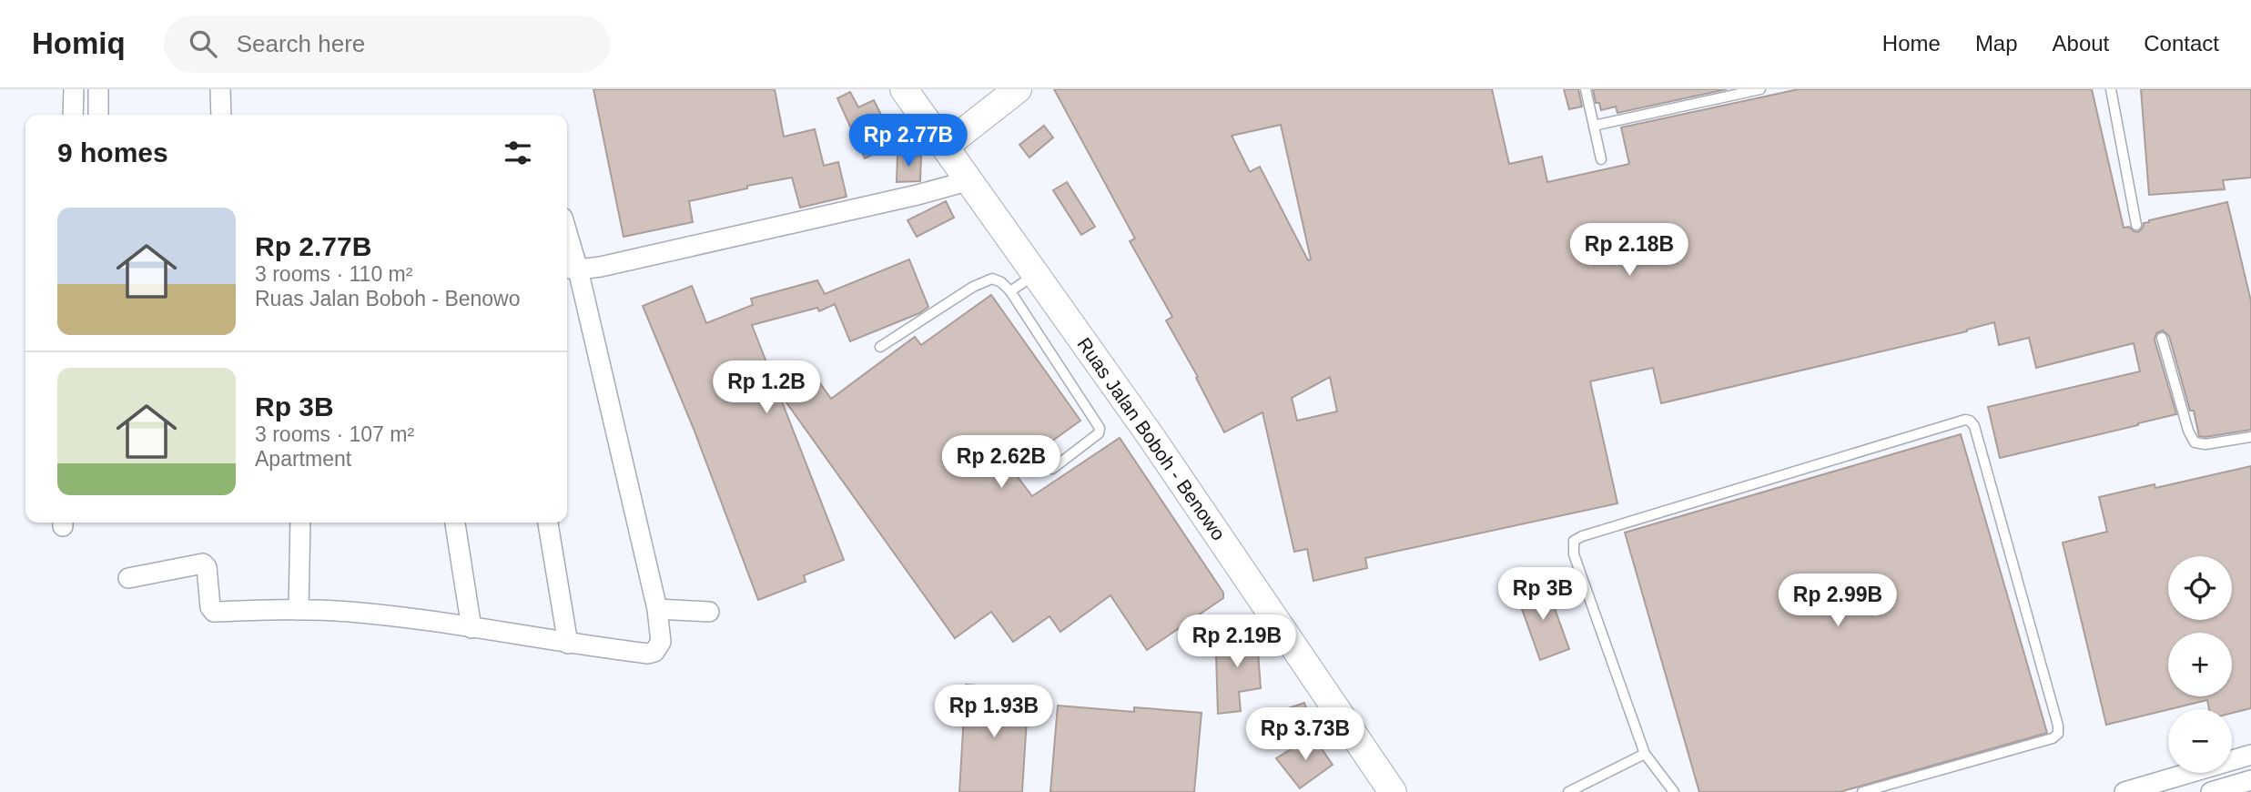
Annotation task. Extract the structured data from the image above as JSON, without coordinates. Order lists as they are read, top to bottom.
{
  "streets": {
    "main road": ["Ruas Jalan Boboh - Benowo"]
  },
  "page": {
    "header": "Homiq",
    "search": "Search here",
    "nav": [
      "Home",
      "Map",
      "About",
      "Contact"
    ],
    "price": [
      "Rp 2.77B",
      "Rp 2.18B",
      "Rp 1.2B",
      "Rp 2.62B",
      "Rp 3B",
      "Rp 2.99B",
      "Rp 2.19B",
      "Rp 1.93B",
      "Rp 3.73B"
    ],
    "heading": "9 homes",
    "list": [
      {
        "name": "Rp 2.77B",
        "note": "3 rooms · 110 m² · Ruas Jalan Boboh - Benowo"
      },
      {
        "name": "Rp 3B",
        "note": "3 rooms · 107 m² · Apartment"
      }
    ],
    "map_buttons": ["+", "−"]
  }
}
